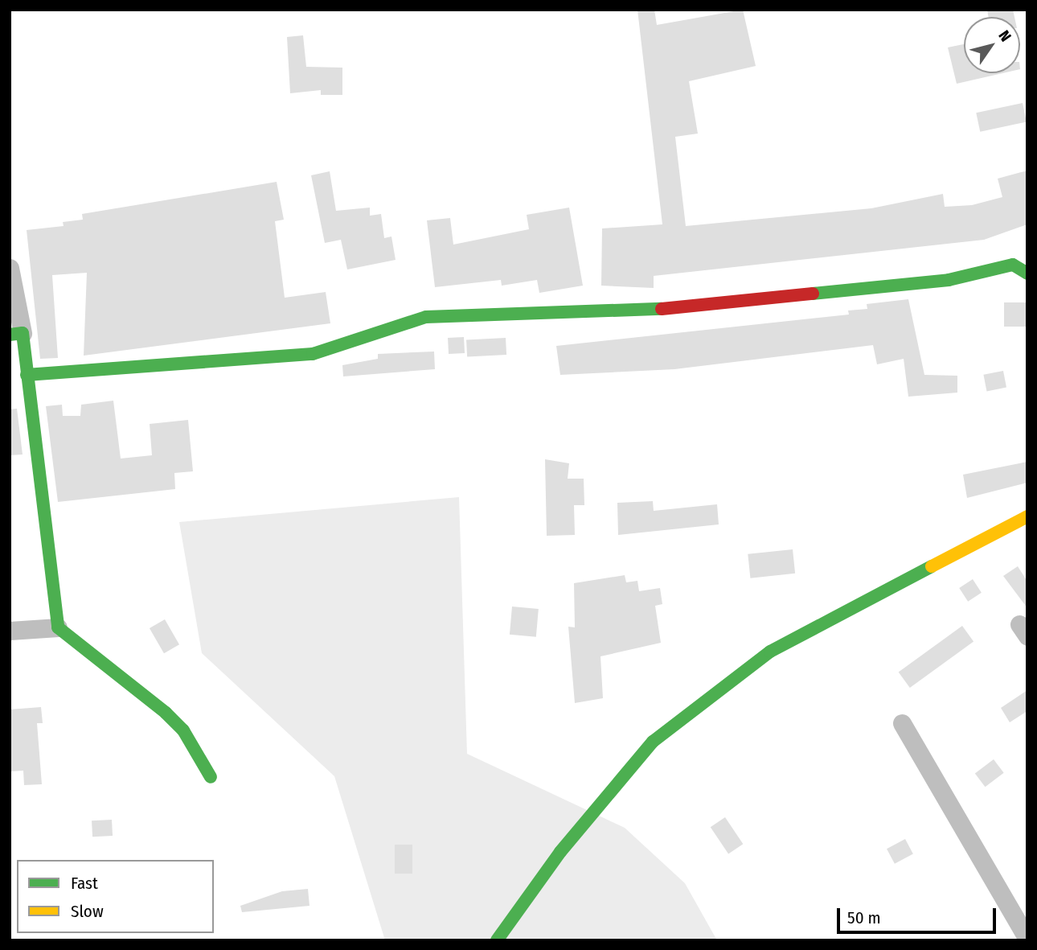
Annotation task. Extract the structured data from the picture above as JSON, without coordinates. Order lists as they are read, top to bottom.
{
  "legend": ["Fast", "Slow"],
  "scale_bar": "50 m",
  "north": "top right"
}
